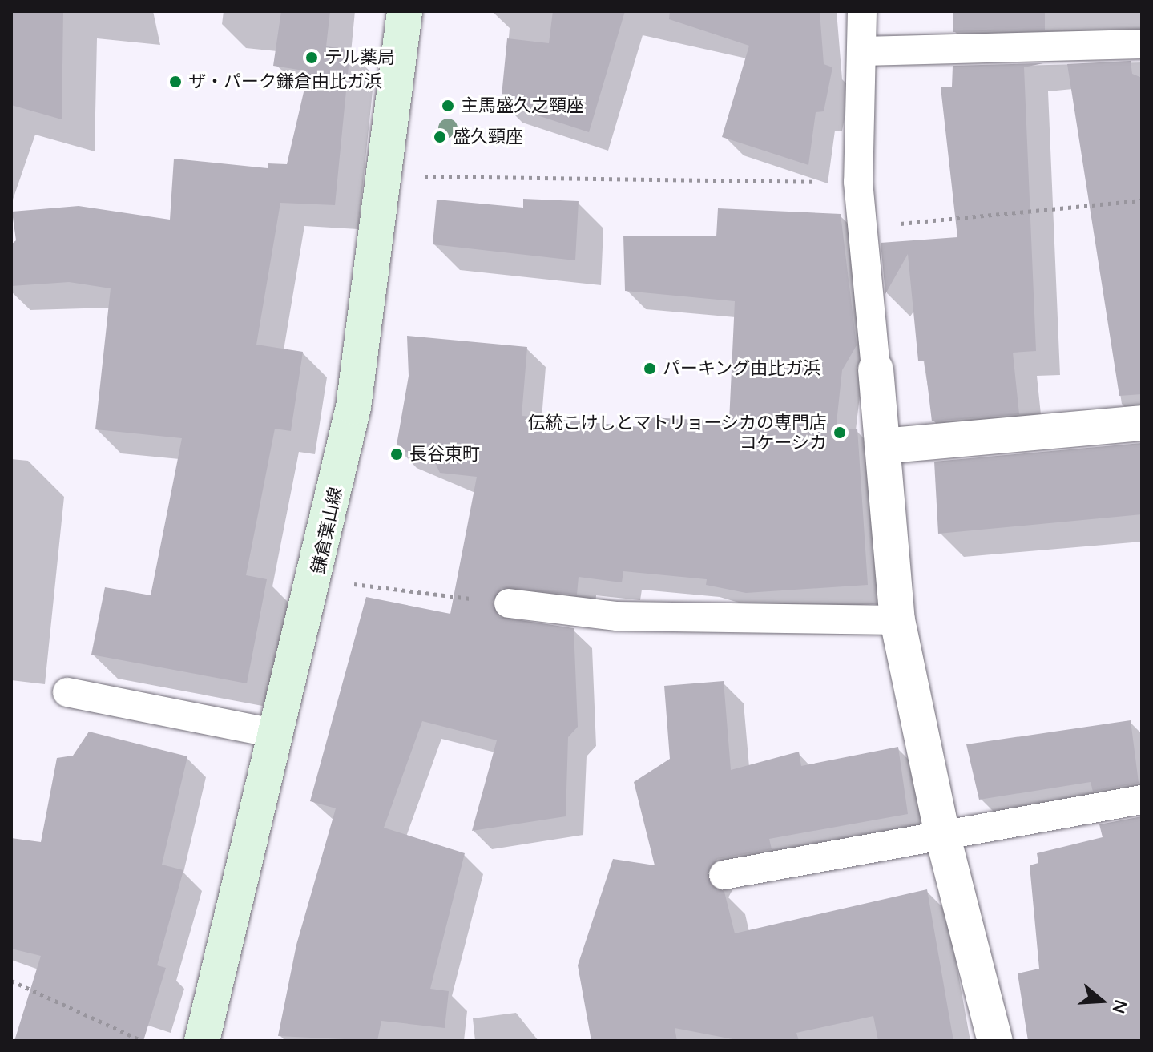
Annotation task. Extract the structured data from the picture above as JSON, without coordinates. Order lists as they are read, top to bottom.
{
  "streets": {
    "main road": ["鎌倉葉山線"]
  },
  "places": [
    "テル薬局",
    "ザ・パーク鎌倉由比ガ浜",
    "主馬盛久之頸座",
    "盛久頸座",
    "パーキング由比ガ浜",
    "伝統こけしとマトリョーシカの専門店 コケーシカ",
    "長谷東町"
  ],
  "north": "right"
}
